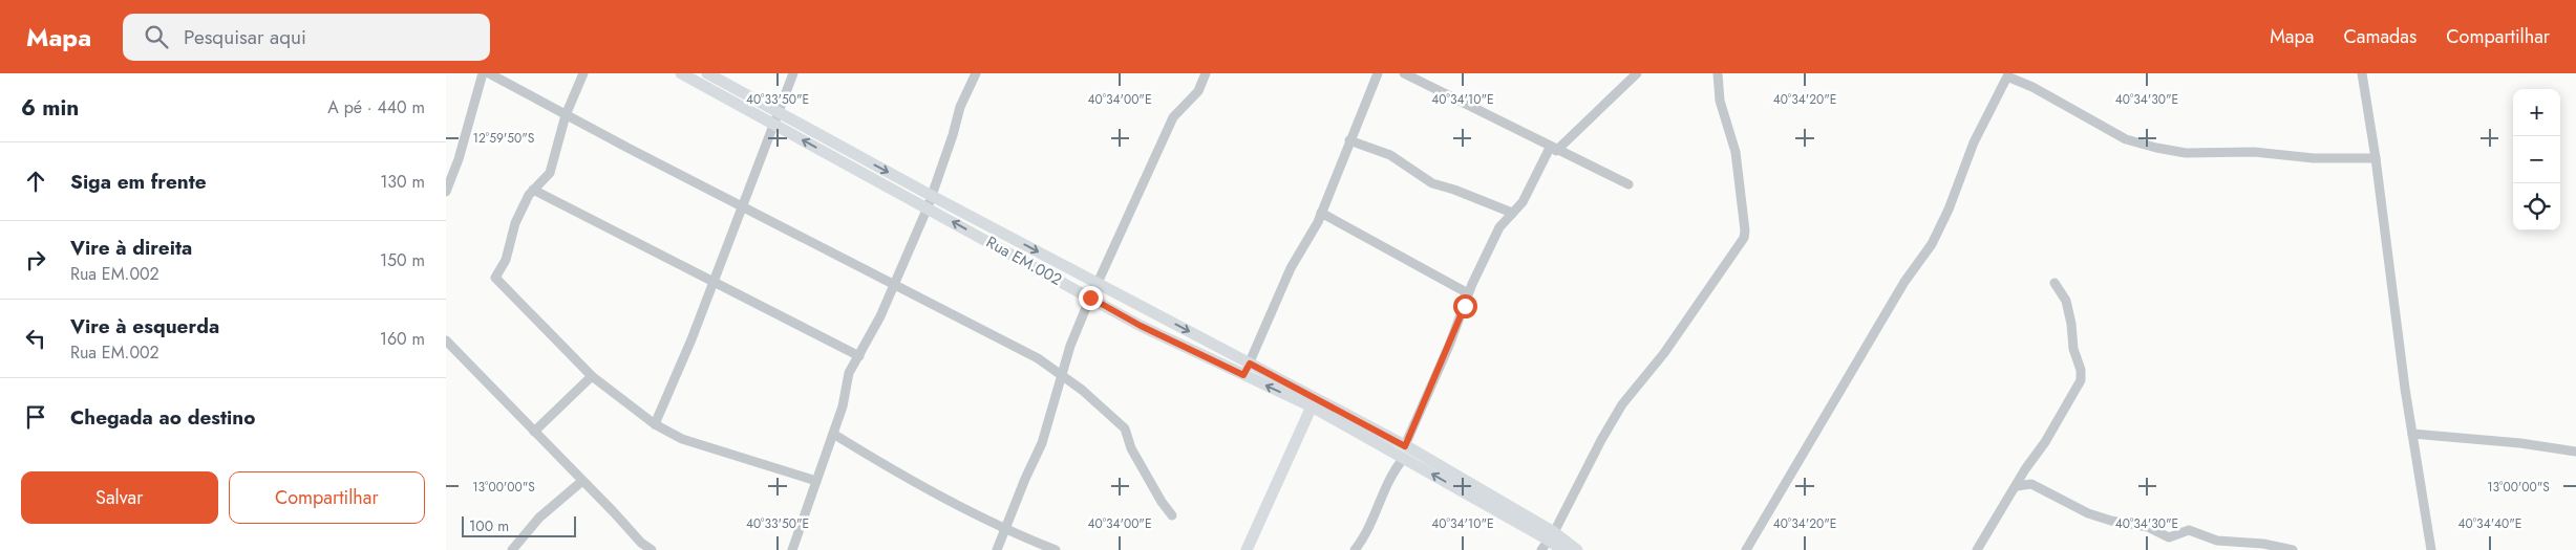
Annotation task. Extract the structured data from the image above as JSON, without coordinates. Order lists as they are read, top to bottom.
{
  "streets": {
    "street": ["Rua EM.002"]
  },
  "scale_bar": "100 m",
  "page": {
    "header": "Mapa",
    "search": "Pesquisar aqui",
    "nav": ["Mapa", "Camadas", "Compartilhar"],
    "heading": ["6 min", "A pé · 440 m"],
    "map_buttons": ["+", "−"],
    "list": [
      ["Siga em frente", "130 m"],
      ["Vire à direita", "Rua EM.002", "150 m"],
      ["Vire à esquerda", "Rua EM.002", "160 m"],
      "Chegada ao destino"
    ],
    "buttons": ["Salvar", "Compartilhar"],
    "scale": "100 m"
  },
  "coordinates": [
    "40°33'50\"E",
    "40°34'00\"E",
    "40°34'10\"E",
    "40°34'20\"E",
    "40°34'30\"E",
    "12°59'50\"S",
    "13°00'00\"S",
    "40°34'40\"E"
  ]
}
